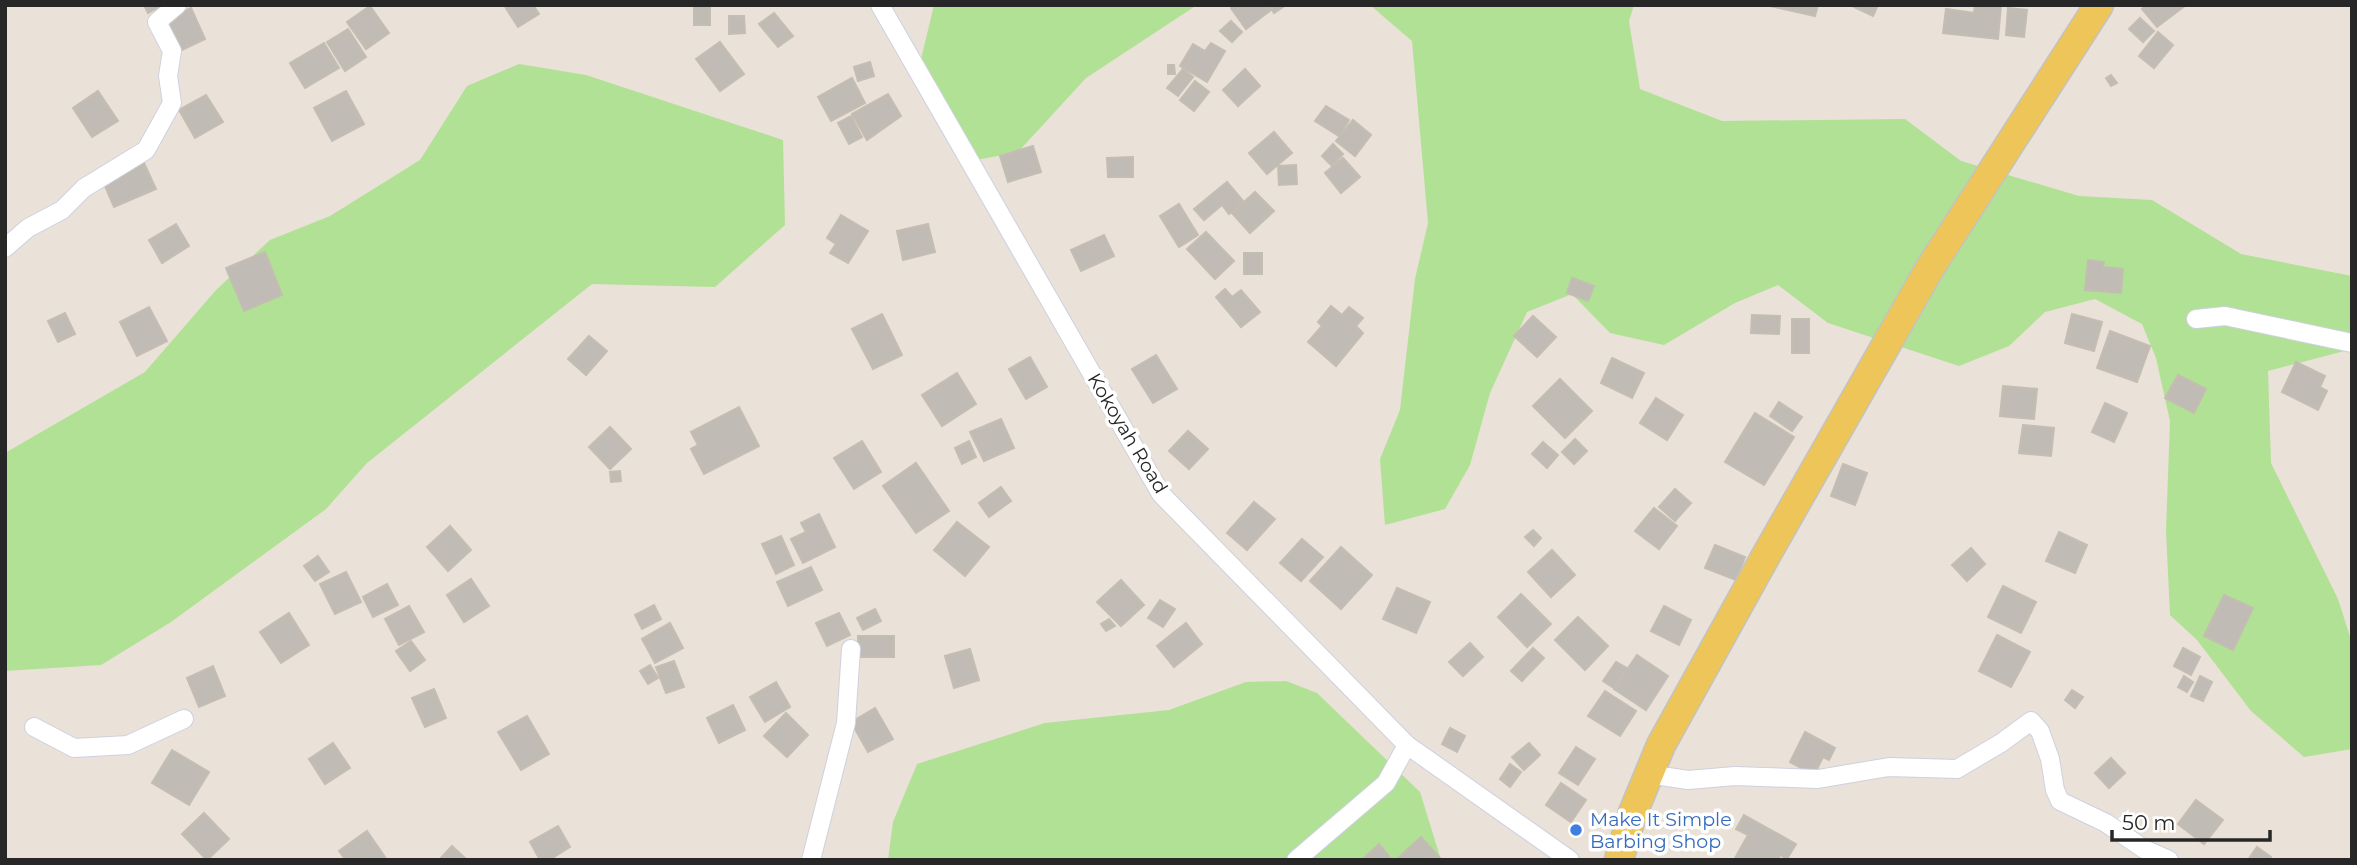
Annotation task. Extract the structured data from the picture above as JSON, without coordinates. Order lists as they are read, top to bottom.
{
  "streets": {
    "street": ["Kokoyah Road"]
  },
  "places": ["Make It Simple Barbing Shop"],
  "scale_bar": "50 m"
}
